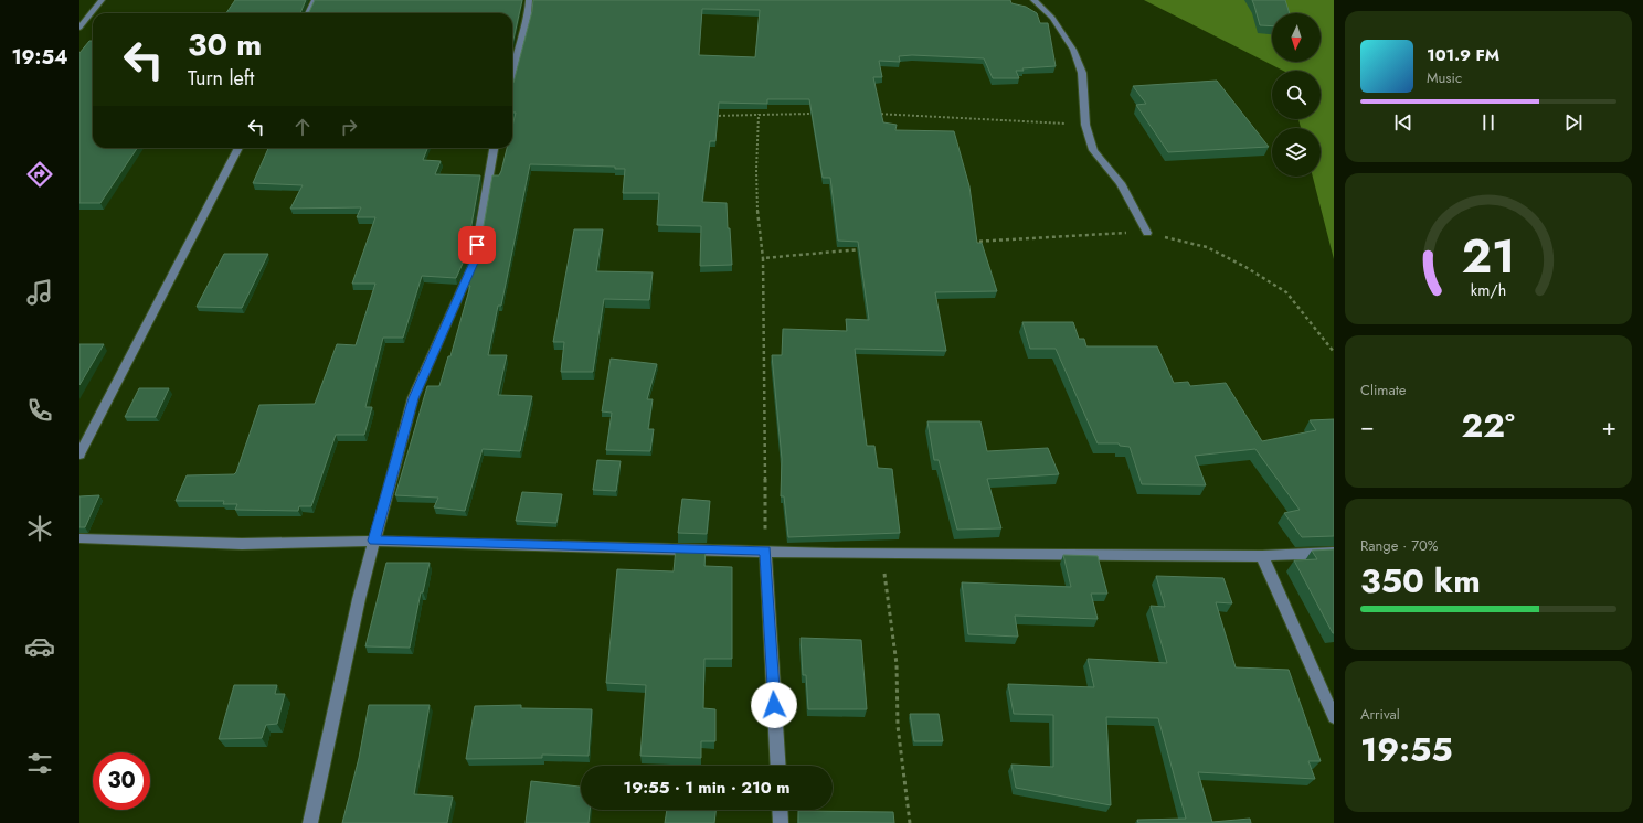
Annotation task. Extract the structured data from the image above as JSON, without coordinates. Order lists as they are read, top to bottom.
{
  "north": "bottom",
  "page": {
    "tabs": "19:54",
    "turn": ["30 m", "Turn left"],
    "song": ["101.9 FM", "Music"],
    "tile": [
      "Climate",
      ["Range · 70%", "350 km"],
      ["Arrival", "19:55"]
    ],
    "heat": ["−", "22°", "+"],
    "limit": "30",
    "trip": "19:55 · 1 min · 210 m",
    "gauge": ["21", "km/h"]
  }
}
